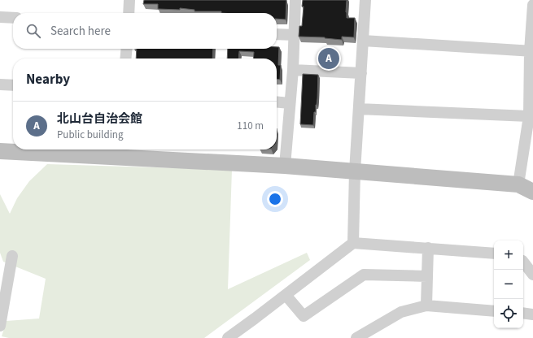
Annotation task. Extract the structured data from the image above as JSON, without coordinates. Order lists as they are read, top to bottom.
{
  "page": {
    "search": "Search here",
    "pins": "A",
    "heading": "Nearby",
    "list": [
      {
        "mark": "A",
        "name": "北山台自治会館",
        "note": "Public building",
        "value": "110 m"
      }
    ],
    "map_buttons": ["+", "−"]
  }
}
